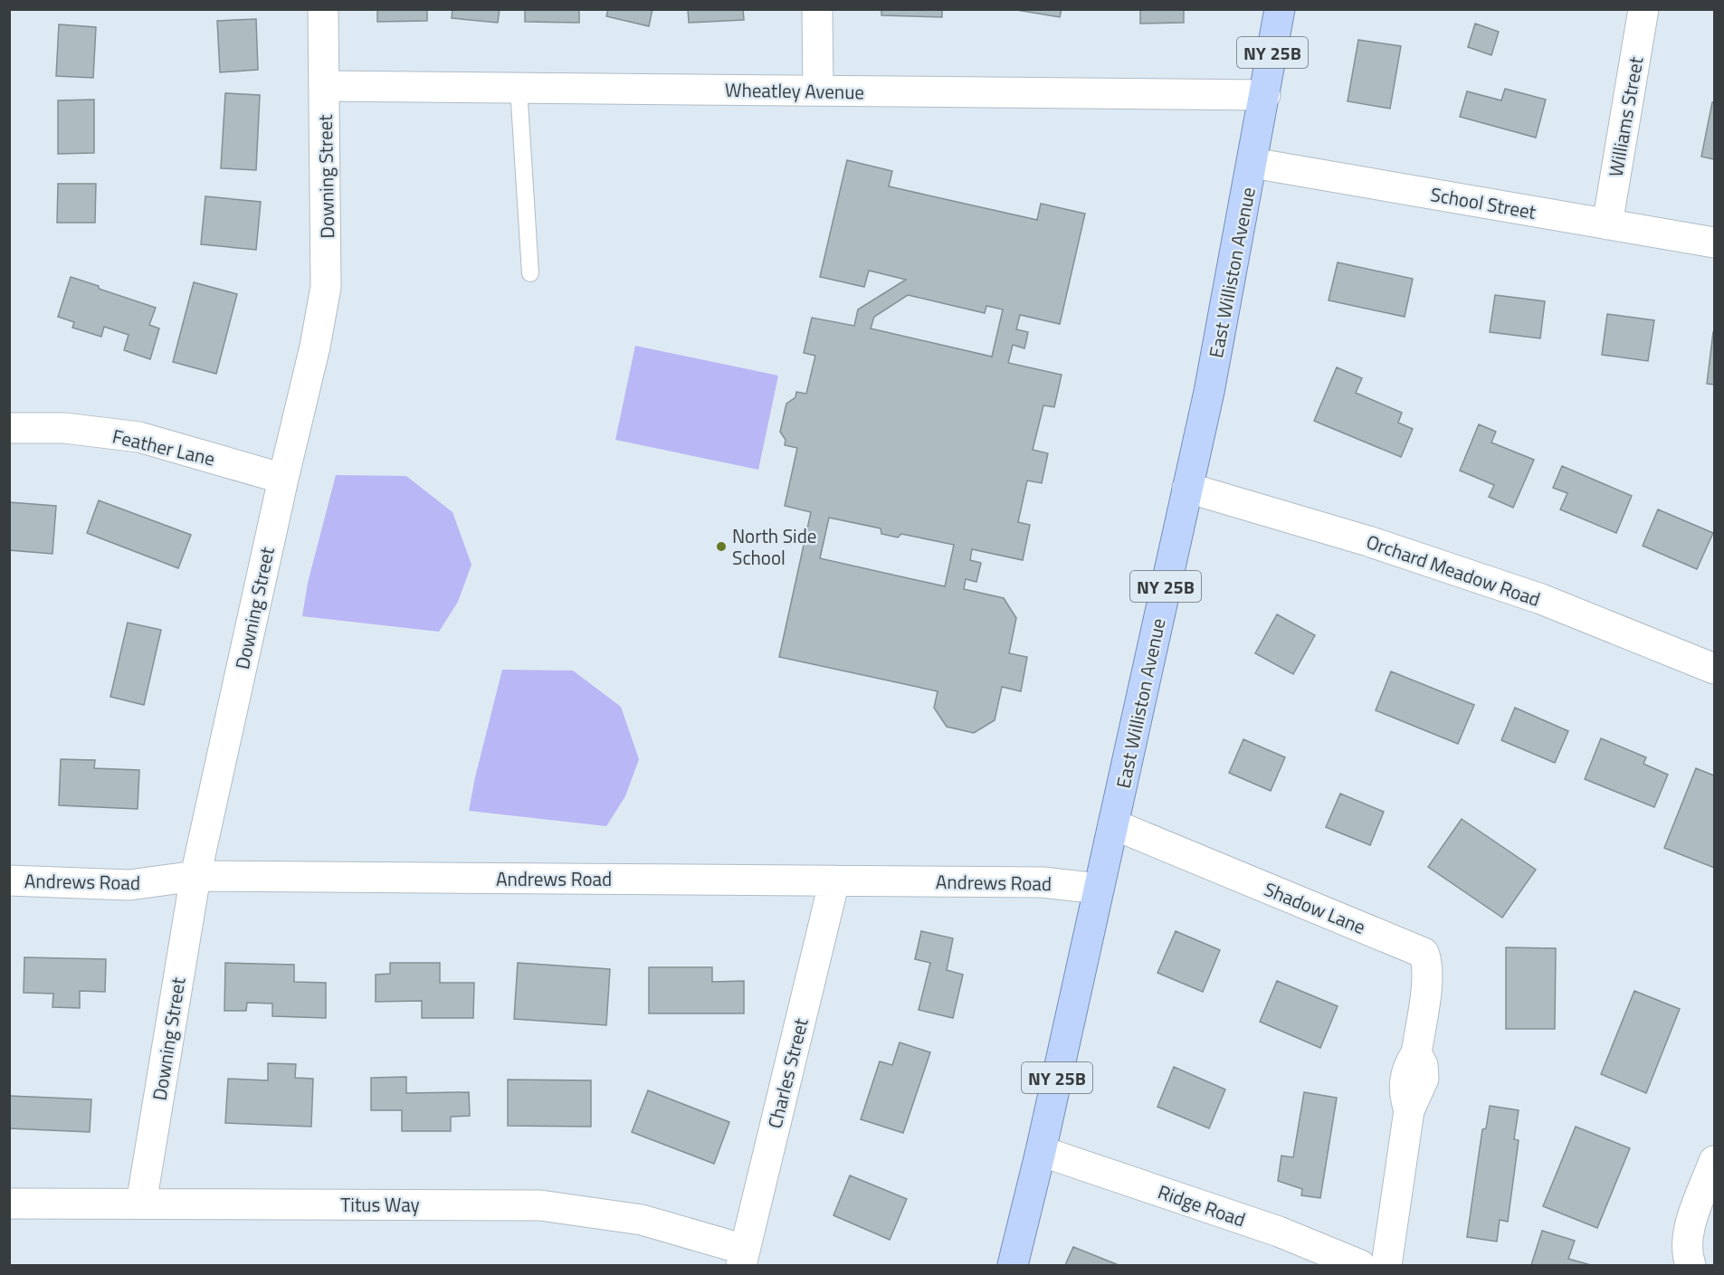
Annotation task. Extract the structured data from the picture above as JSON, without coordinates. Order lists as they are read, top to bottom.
{
  "streets": {
    "main road": ["NY 25B", "East Williston Avenue"],
    "street": [
      "Wheatley Avenue",
      "Williams Street",
      "Downing Street",
      "School Street",
      "Feather Lane",
      "Orchard Meadow Road",
      "Andrews Road",
      "Shadow Lane",
      "Charles Street",
      "Titus Way",
      "Ridge Road"
    ]
  },
  "crossings": [
    ["Wheatley Avenue", "Downing Street"],
    ["Wheatley Avenue", "East Williston Avenue"],
    ["Williams Street", "School Street"],
    ["Downing Street", "Feather Lane"],
    ["Downing Street", "Andrews Road"],
    ["Downing Street", "Titus Way"],
    ["School Street", "East Williston Avenue"],
    ["East Williston Avenue", "Orchard Meadow Road"],
    ["East Williston Avenue", "Andrews Road"],
    ["East Williston Avenue", "Shadow Lane"],
    ["East Williston Avenue", "Ridge Road"],
    ["Andrews Road", "Charles Street"],
    ["Charles Street", "Titus Way"]
  ],
  "places": ["North Side School"]
}
